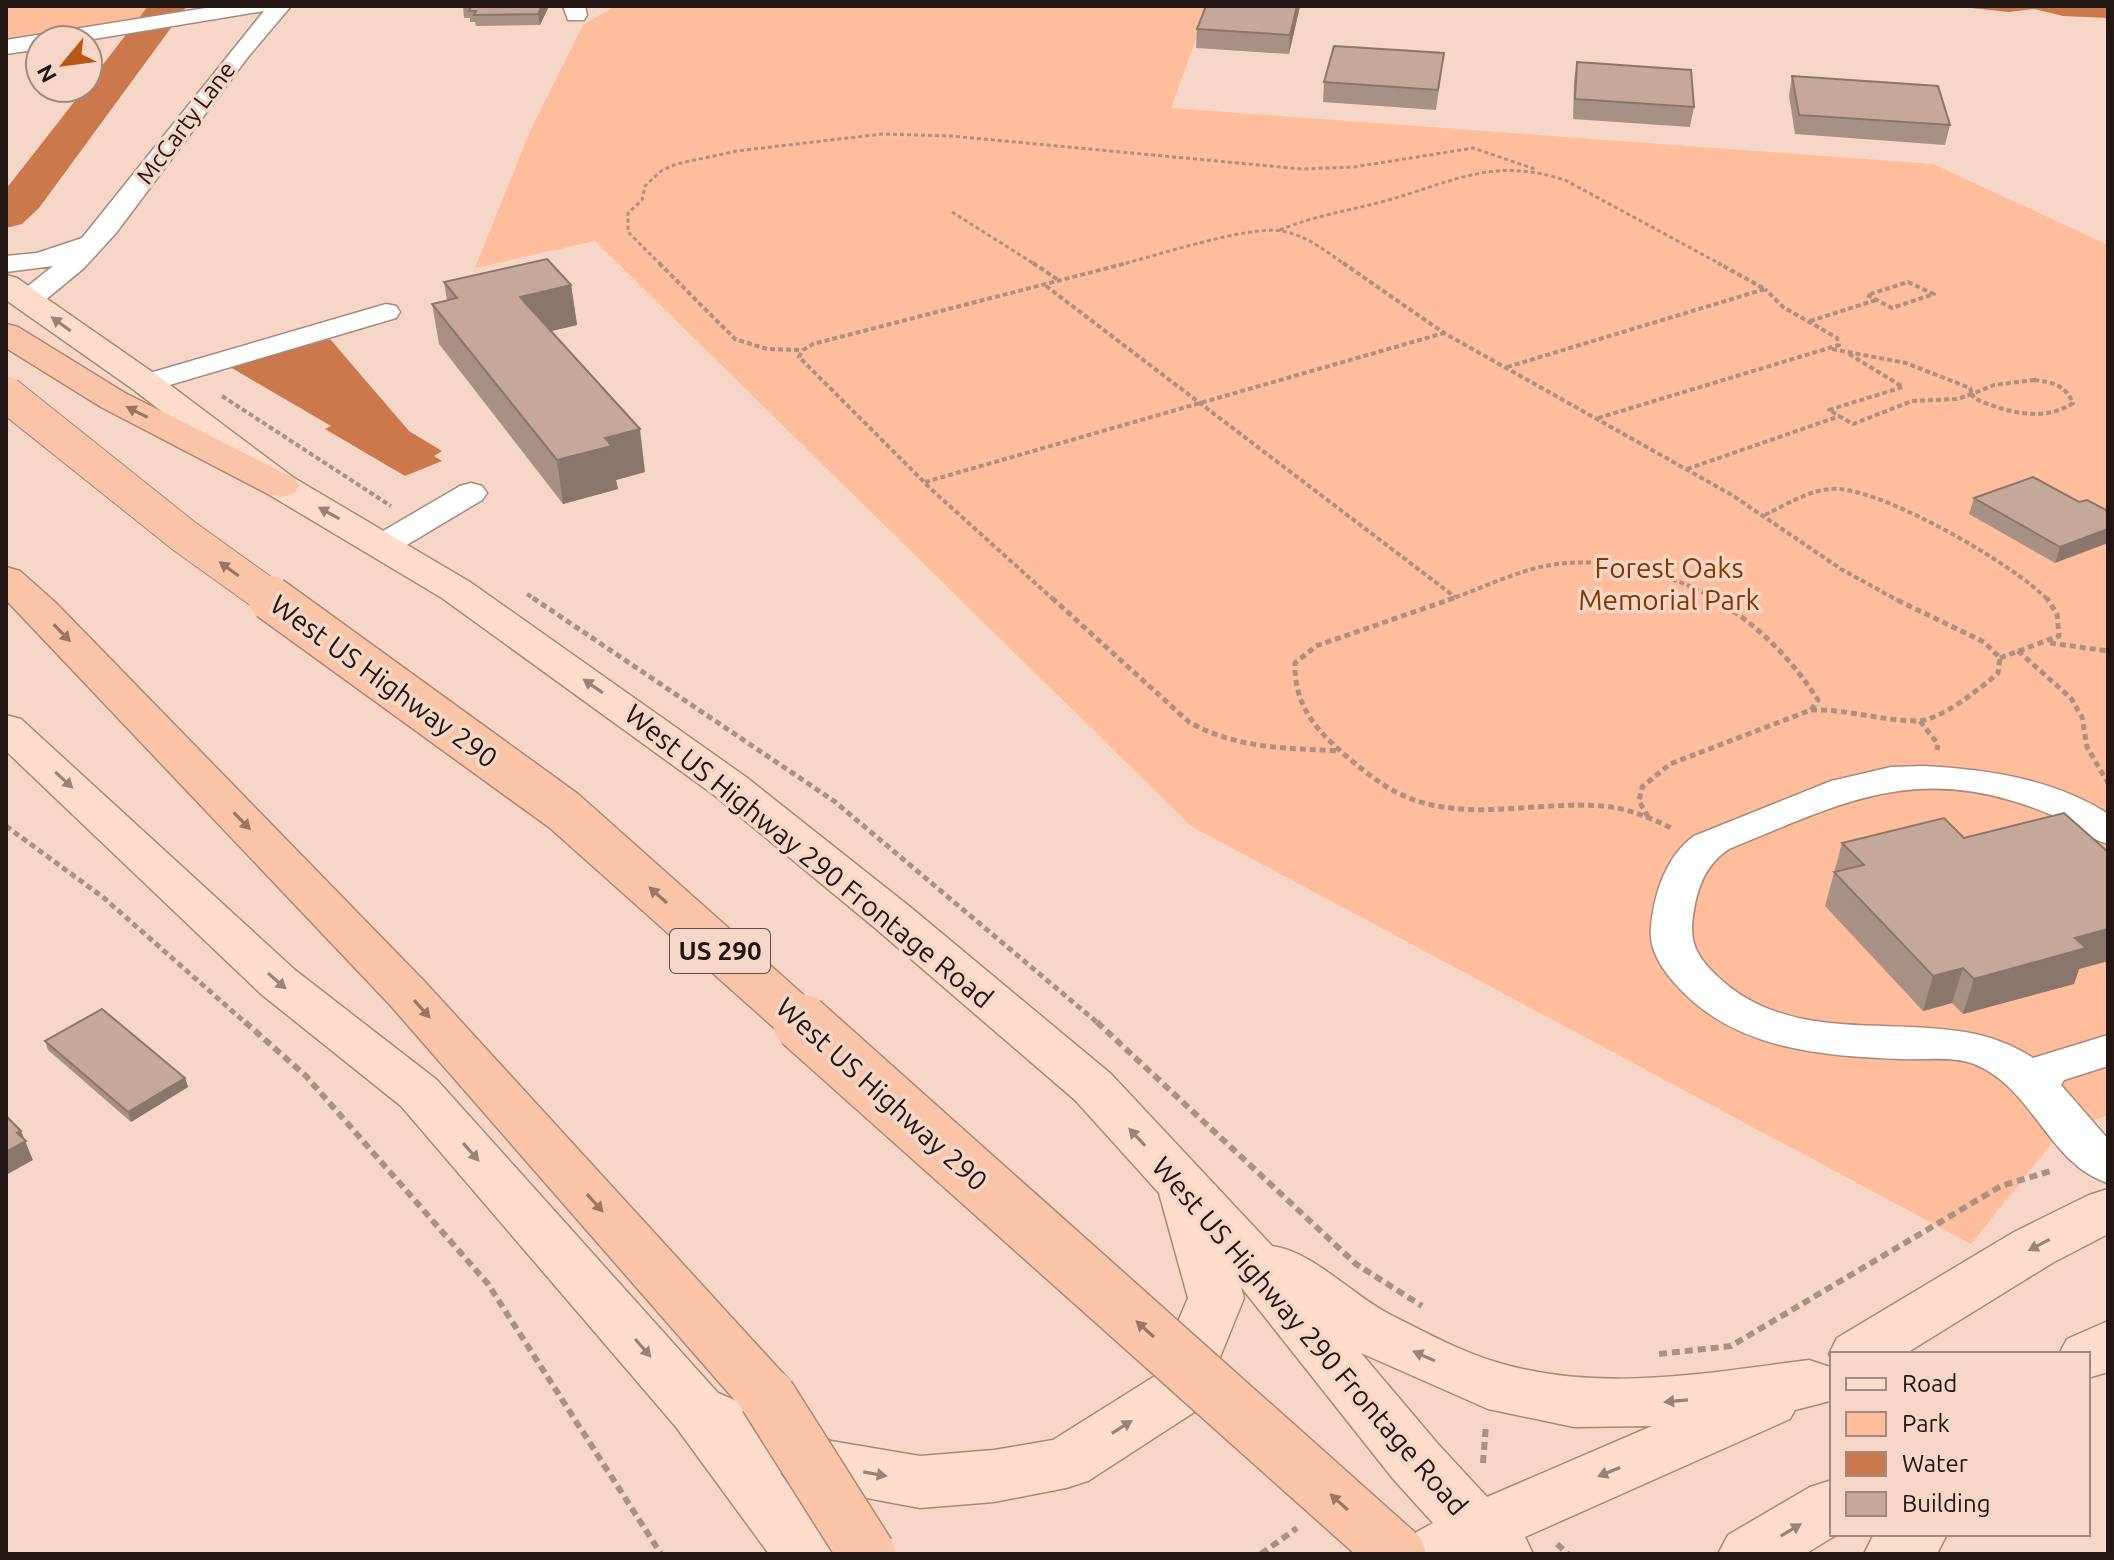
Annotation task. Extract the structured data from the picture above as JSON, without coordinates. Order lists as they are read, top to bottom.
{
  "streets": {
    "highway": ["West US Highway 290", "US 290"],
    "main road": ["West US Highway 290 Frontage Road"],
    "street": ["McCarty Lane"]
  },
  "crossings": [
    ["McCarty Lane", "West US Highway 290 Frontage Road"]
  ],
  "one_way": ["West US Highway 290 Frontage Road"],
  "parks": ["Forest Oaks Memorial Park"],
  "legend": [
    "Road",
    "Park",
    "Water",
    "Building"
  ],
  "north": "bottom left"
}
